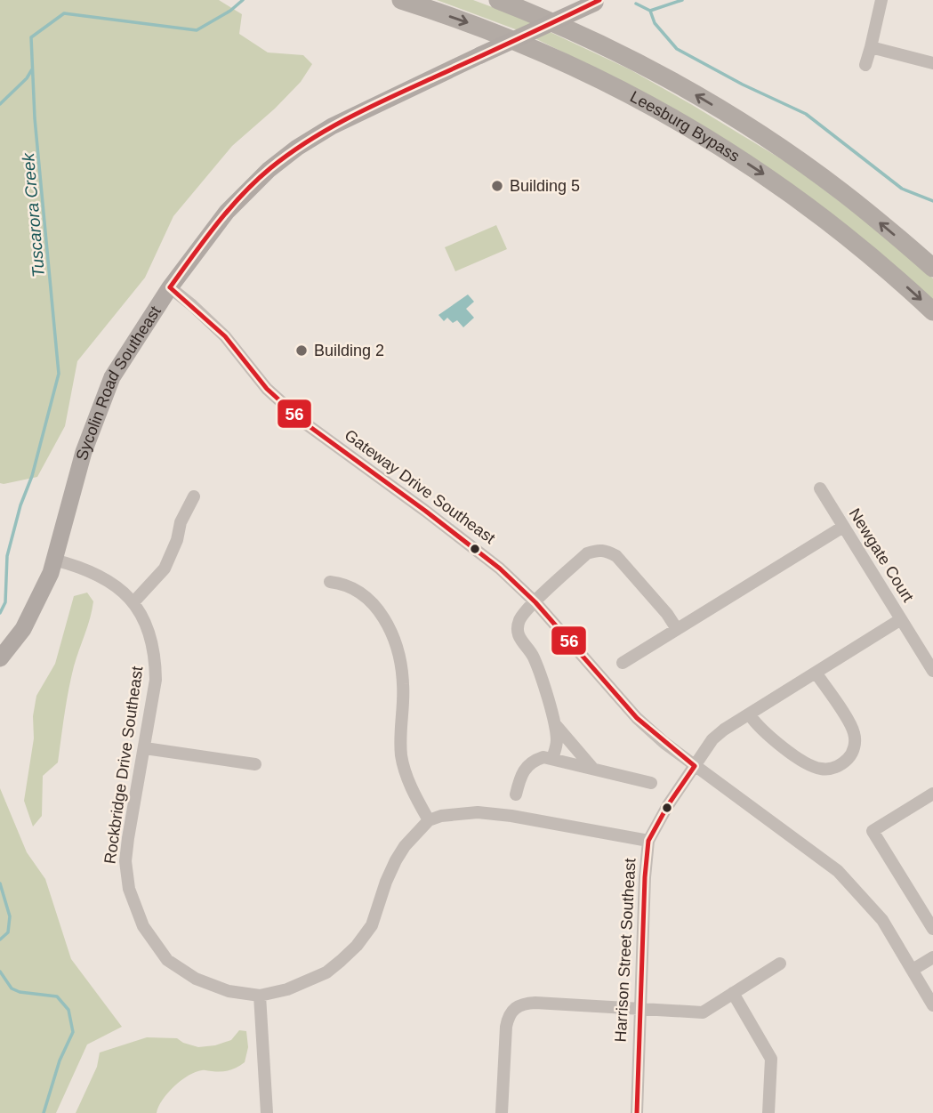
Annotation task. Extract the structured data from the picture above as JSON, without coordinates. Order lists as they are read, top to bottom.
{
  "streets": {
    "highway": ["Leesburg Bypass"],
    "main road": ["Sycolin Road Southeast"],
    "street": [
      "Gateway Drive Southeast",
      "Newgate Court",
      "Rockbridge Drive Southeast",
      "Harrison Street Southeast"
    ]
  },
  "crossings": [
    ["Sycolin Road Southeast", "Gateway Drive Southeast"],
    ["Sycolin Road Southeast", "Rockbridge Drive Southeast"],
    ["Gateway Drive Southeast", "Harrison Street Southeast"],
    ["Newgate Court", "Harrison Street Southeast"]
  ],
  "water": ["Tuscarora Creek"],
  "places": ["Building 5", "Building 2"],
  "lines": ["transit line 56"]
}
